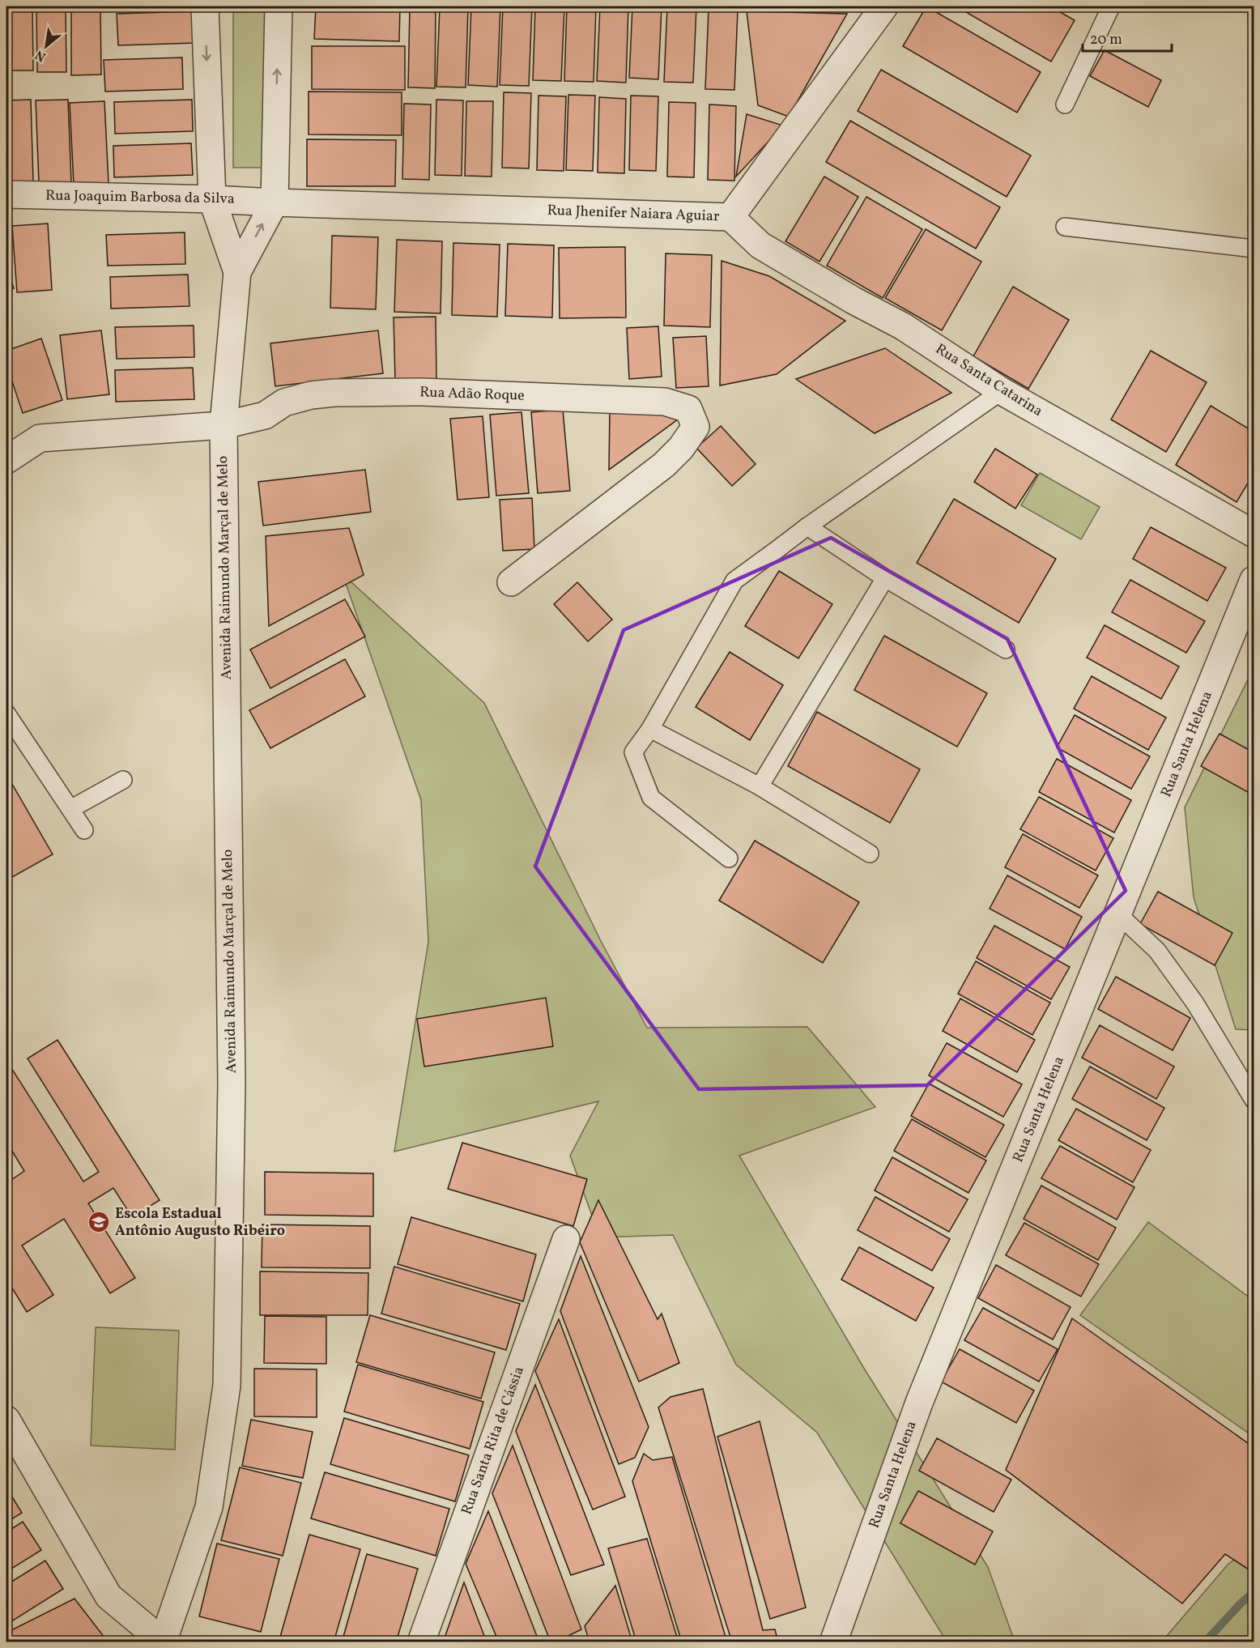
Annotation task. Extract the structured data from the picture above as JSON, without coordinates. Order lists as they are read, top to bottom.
{
  "streets": {
    "street": [
      "Rua Joaquim Barbosa da Silva",
      "Rua Jhenifer Naiara Aguiar",
      "Rua Santa Catarina",
      "Rua Adão Roque",
      "Avenida Raimundo Marçal de Melo",
      "Rua Santa Helena",
      "Rua Santa Rita de Cássia"
    ]
  },
  "crossings": [
    ["Rua Joaquim Barbosa da Silva", "Rua Jhenifer Naiara Aguiar"],
    ["Rua Joaquim Barbosa da Silva", "Avenida Raimundo Marçal de Melo"],
    ["Rua Jhenifer Naiara Aguiar", "Rua Santa Catarina"],
    ["Rua Jhenifer Naiara Aguiar", "Avenida Raimundo Marçal de Melo"],
    ["Rua Adão Roque", "Avenida Raimundo Marçal de Melo"]
  ],
  "places": {
    "school or university": ["Escola Estadual Antônio Augusto Ribeiro"]
  },
  "scale_bar": "20 m",
  "north": "bottom left"
}
